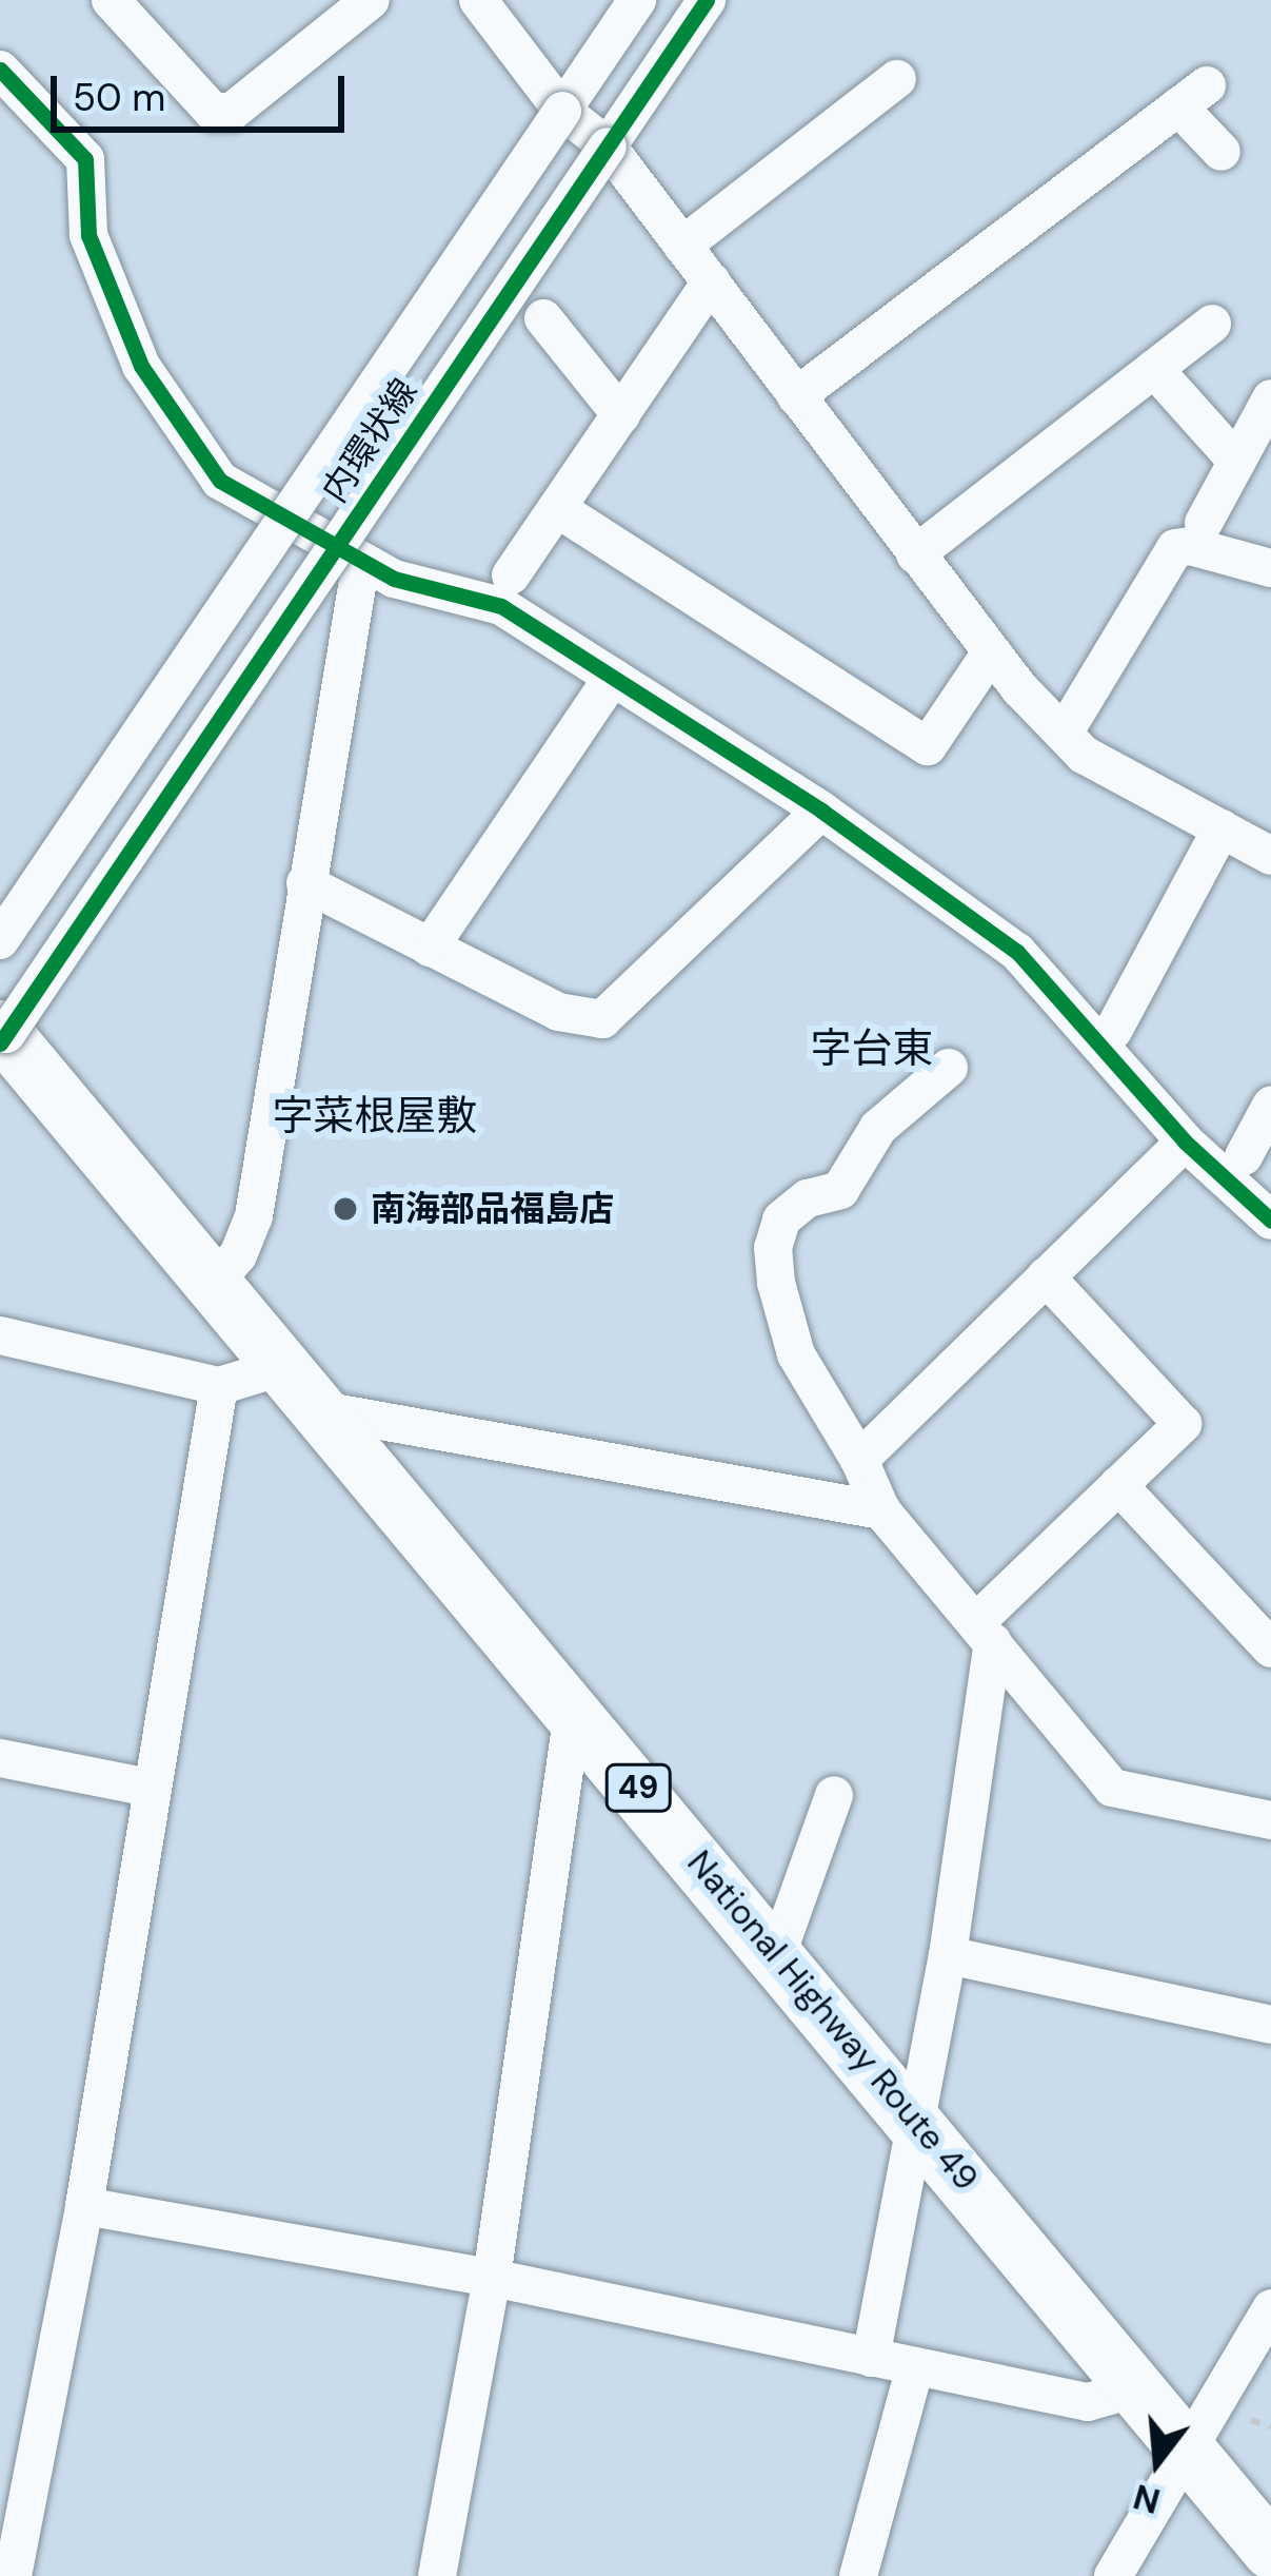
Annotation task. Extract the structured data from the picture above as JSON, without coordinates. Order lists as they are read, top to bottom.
{
  "streets": {
    "highway": ["49", "National Highway Route 49"],
    "street": ["内環状線"]
  },
  "crossings": [
    ["内環状線", "National Highway Route 49"]
  ],
  "districts": ["字台東", "字菜根屋敷"],
  "places": ["南海部品福島店"],
  "scale_bar": "50 m",
  "north": "bottom"
}
